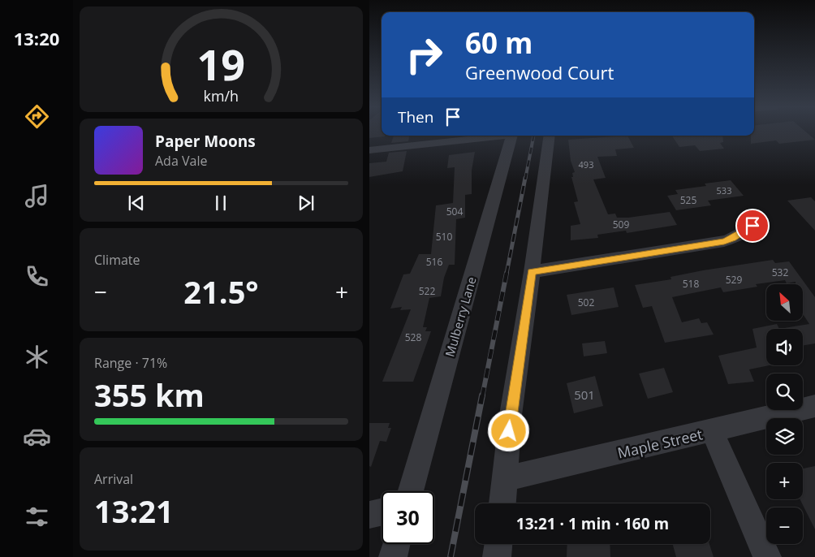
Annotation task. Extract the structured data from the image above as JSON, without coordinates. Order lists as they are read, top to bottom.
{
  "streets": {
    "street": ["Mulberry Lane", "Maple Street"]
  },
  "house_numbers": [
    "493",
    "533",
    "525",
    "504",
    "509",
    "510",
    "516",
    "532",
    "529",
    "518",
    "522",
    "502",
    "528",
    "501"
  ],
  "north": "top left",
  "page": {
    "tabs": "13:20",
    "turn": ["60 m", "Greenwood Court"],
    "then": "Then",
    "song": ["Paper Moons", "Ada Vale"],
    "tile": [
      "Climate",
      ["Range · 71%", "355 km"],
      ["Arrival", "13:21"]
    ],
    "heat": ["−", "21.5°", "+"],
    "map_buttons": ["+", "−"],
    "limit": "30",
    "trip": "13:21 · 1 min · 160 m",
    "gauge": ["19", "km/h"]
  }
}
